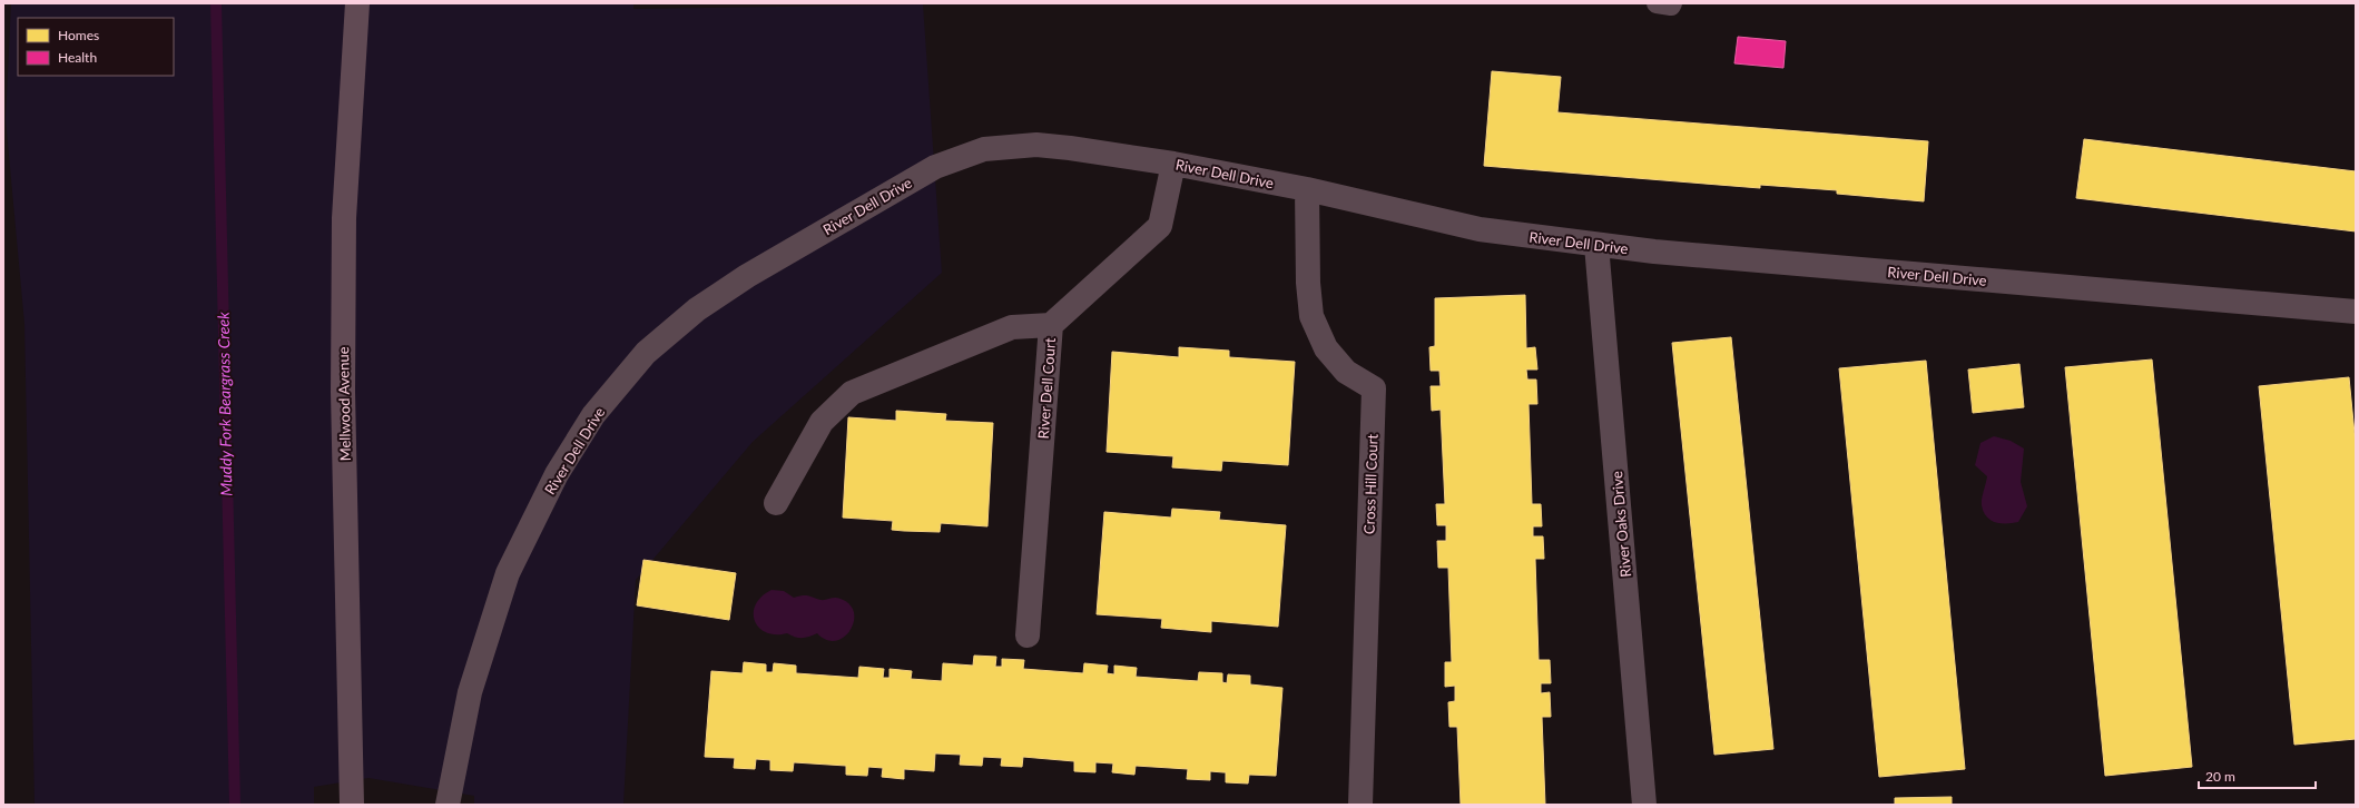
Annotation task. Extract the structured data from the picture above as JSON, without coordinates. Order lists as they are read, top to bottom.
{
  "streets": {
    "street": [
      "River Dell Drive",
      "River Dell Court",
      "Mellwood Avenue",
      "Cross Hill Court",
      "River Oaks Drive"
    ]
  },
  "crossings": [
    ["River Dell Drive", "River Dell Court"],
    ["River Dell Drive", "Cross Hill Court"],
    ["River Dell Drive", "River Oaks Drive"]
  ],
  "water": ["Muddy Fork Beargrass Creek"],
  "legend": ["Homes", "Health"],
  "scale_bar": "20 m"
}
